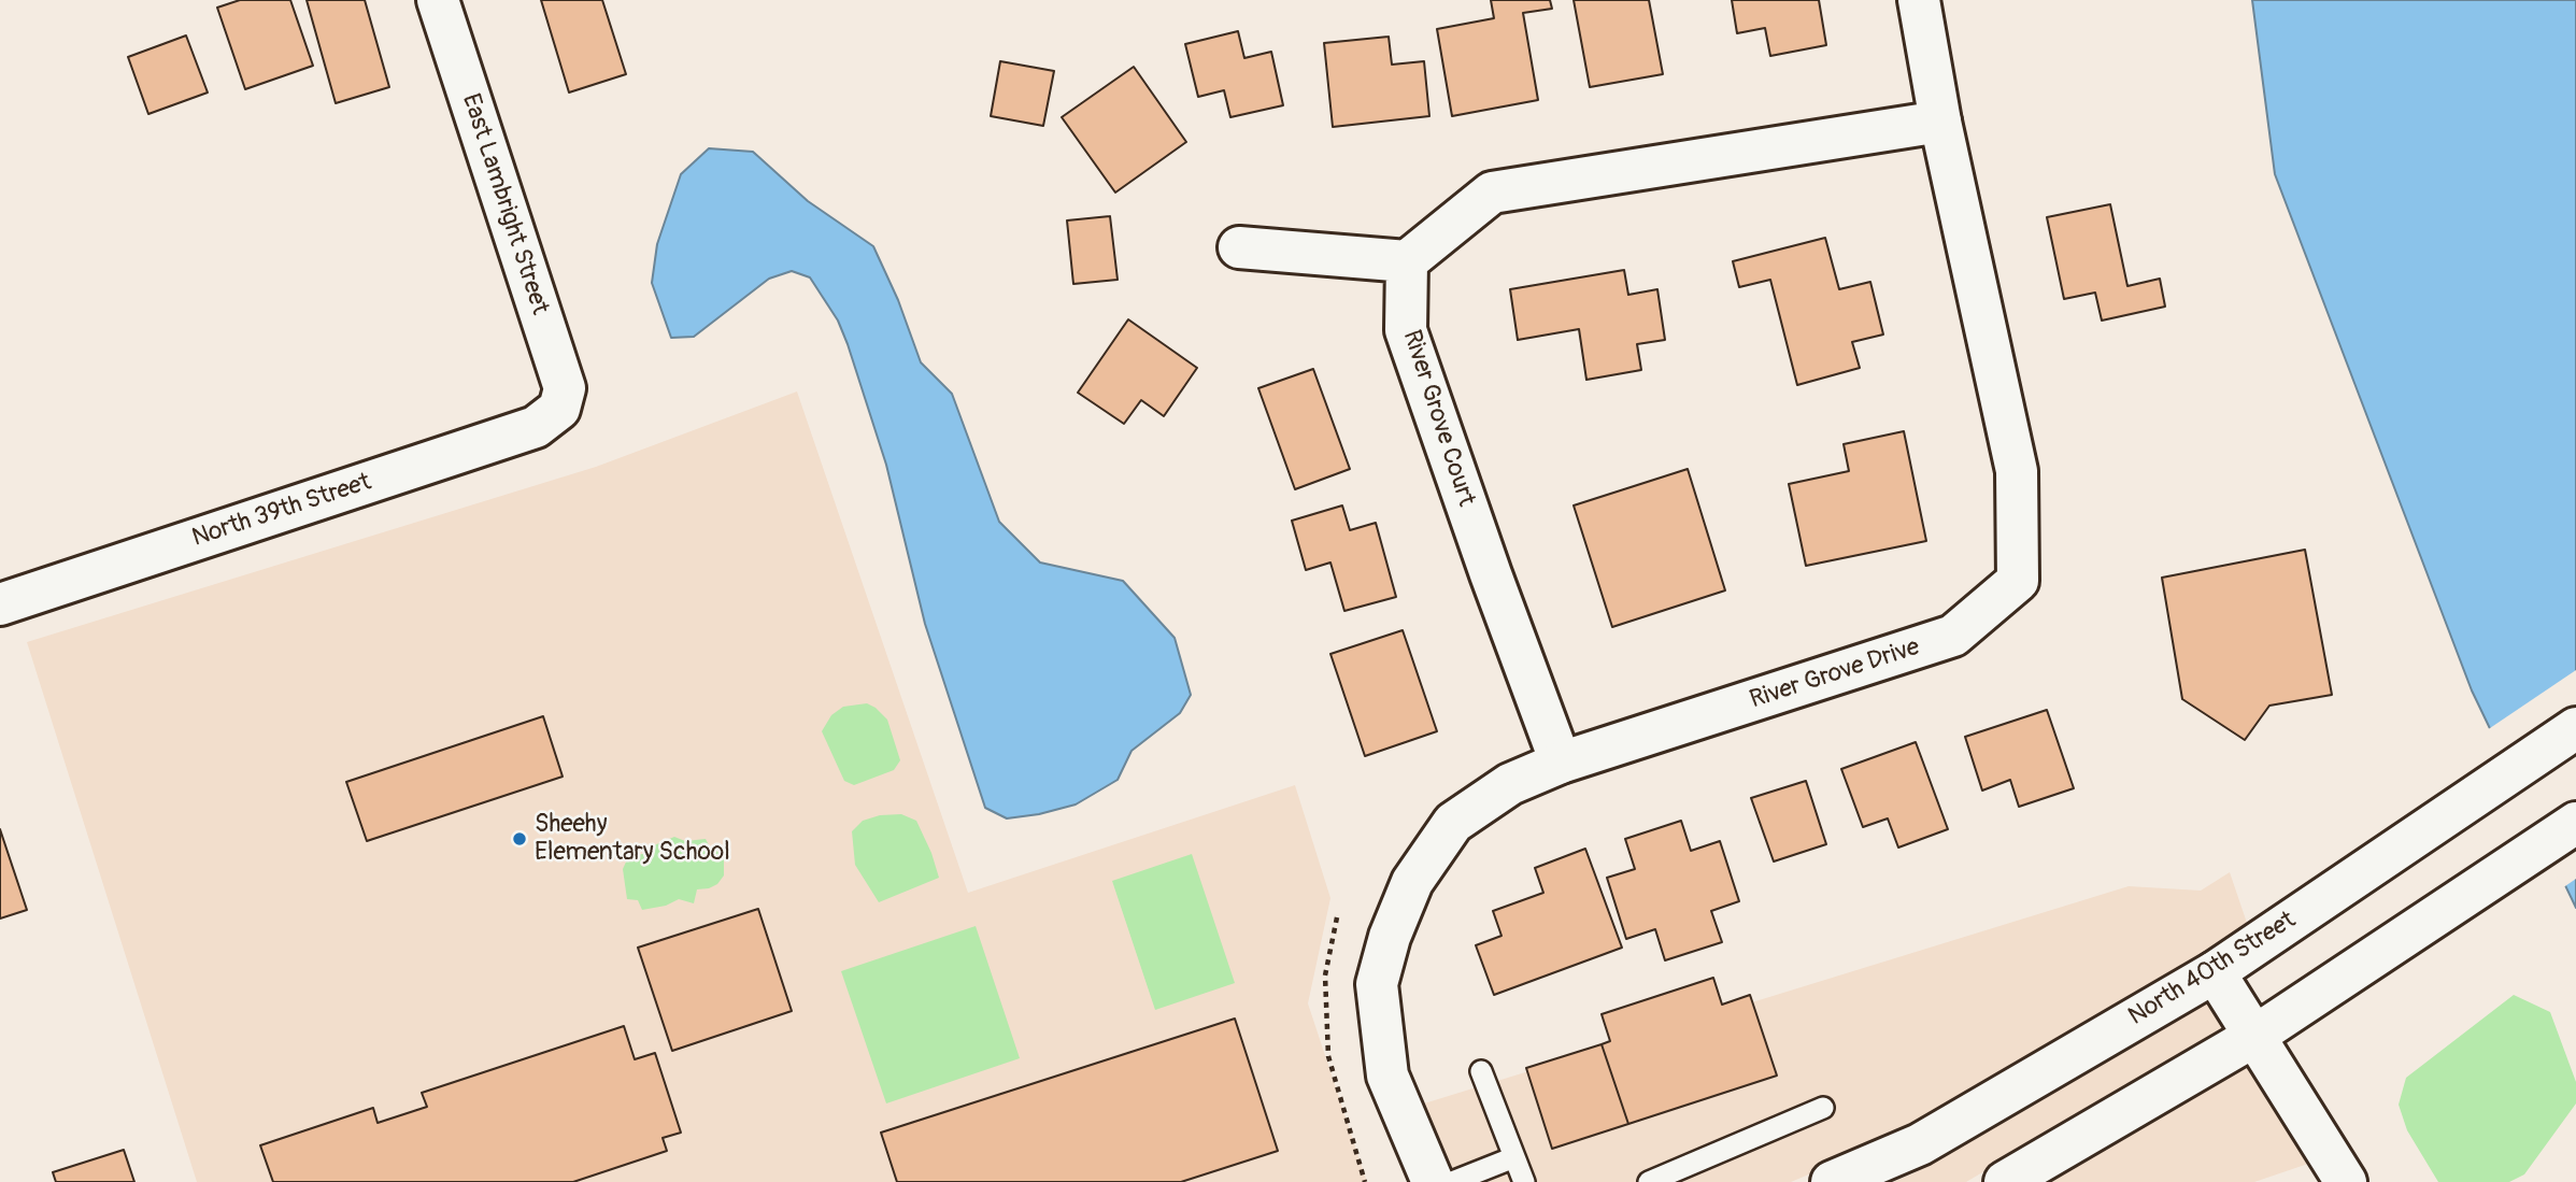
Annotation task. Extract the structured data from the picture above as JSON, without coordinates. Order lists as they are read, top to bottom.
{
  "streets": {
    "street": [
      "East Lambright Street",
      "River Grove Court",
      "North 39th Street",
      "River Grove Drive",
      "North 40th Street"
    ]
  },
  "crossings": [
    ["East Lambright Street", "North 39th Street"],
    ["River Grove Court", "River Grove Drive"]
  ],
  "places": ["Sheehy Elementary School"]
}
